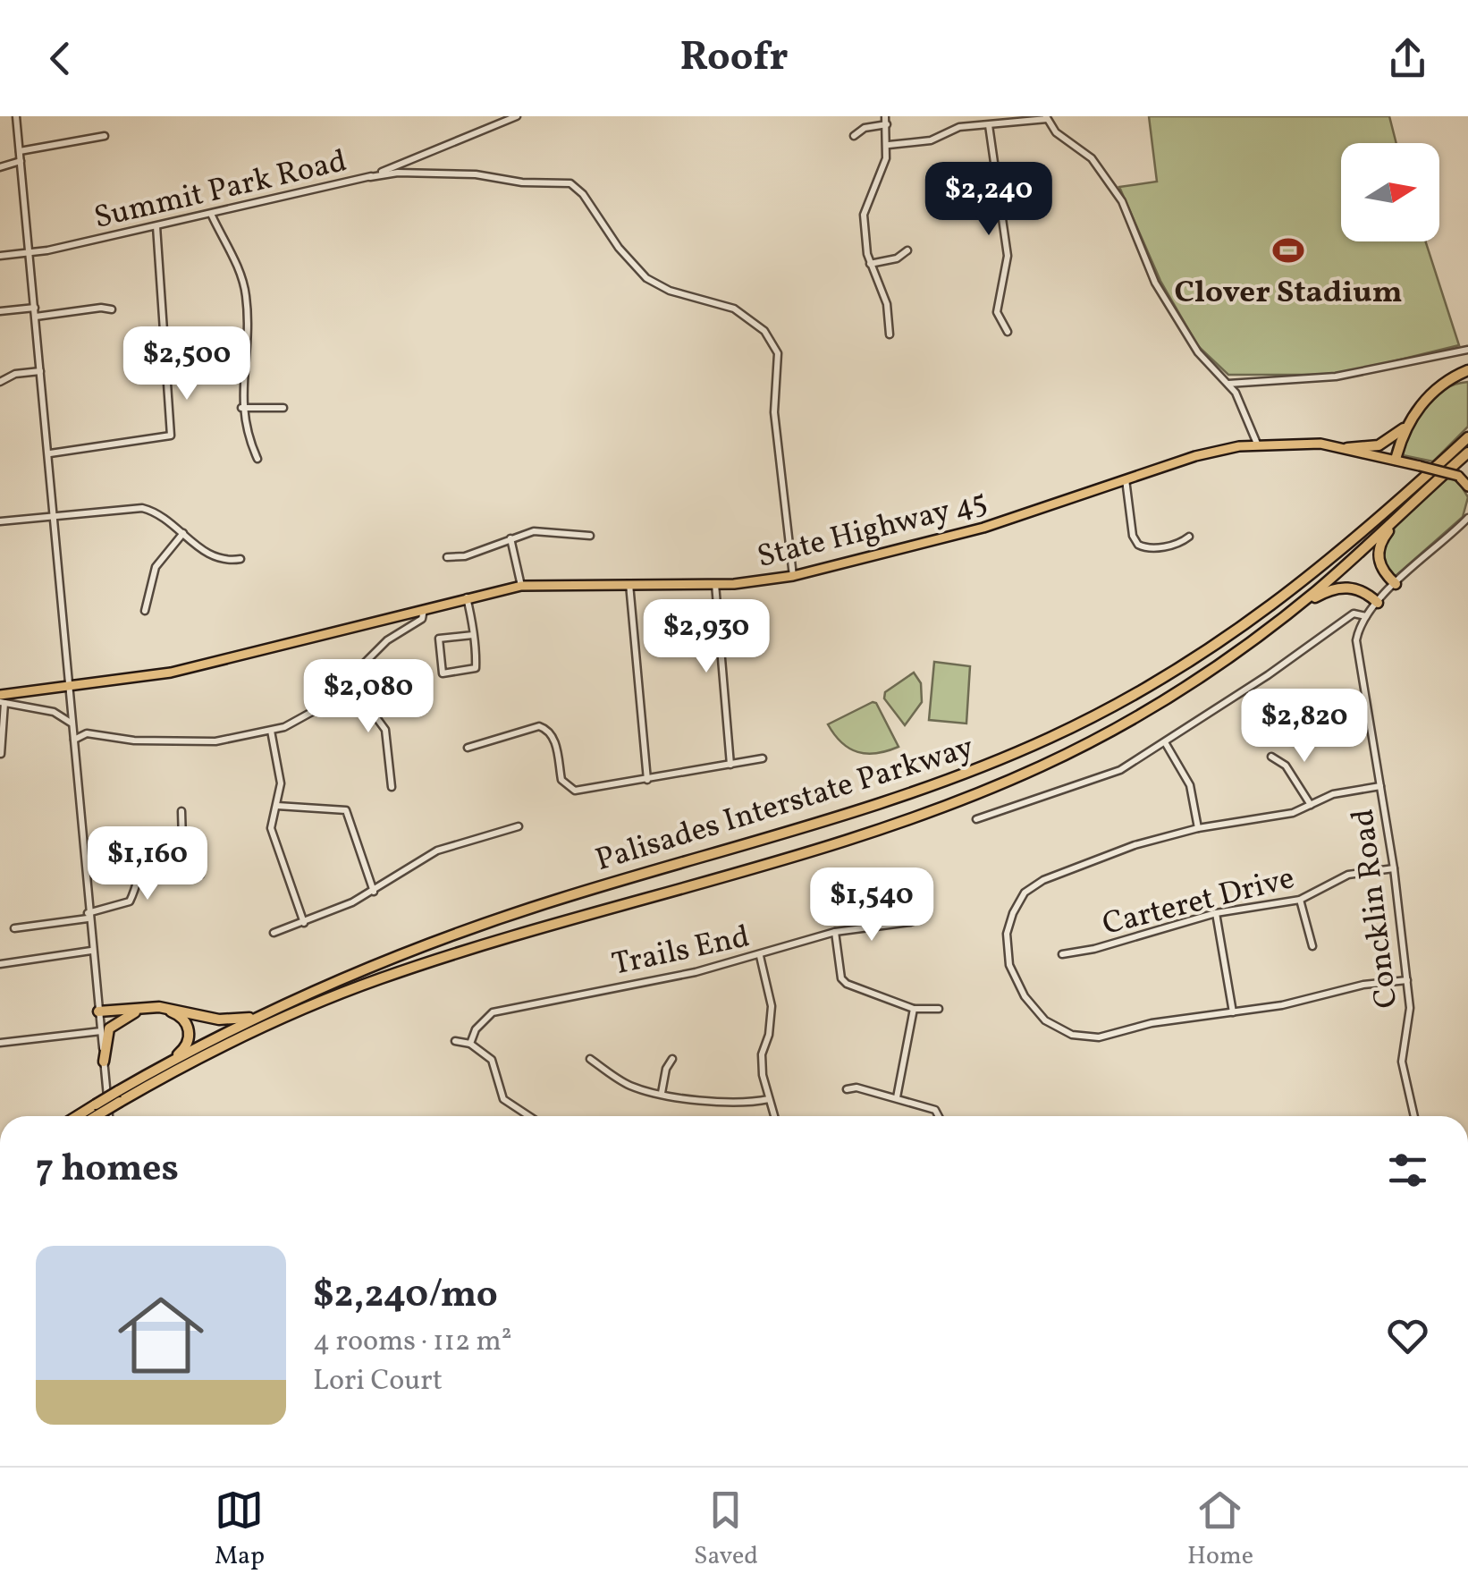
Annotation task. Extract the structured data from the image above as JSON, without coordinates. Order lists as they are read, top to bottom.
{
  "streets": {
    "highway": ["Palisades Interstate Parkway"],
    "main road": ["State Highway 45"],
    "street": [
      "Summit Park Road",
      "Carteret Drive",
      "Concklin Road",
      "Trails End"
    ]
  },
  "crossings": [
    ["Carteret Drive", "Concklin Road"]
  ],
  "places": {
    "sports": ["Clover Stadium"]
  },
  "north": "right",
  "page": {
    "header": "Roofr",
    "price": [
      "$2,240",
      "$2,500",
      "$2,930",
      "$2,080",
      "$2,820",
      "$1,160",
      "$1,540"
    ],
    "heading": "7 homes",
    "list": [
      {
        "name": "$2,240/mo",
        "note": "4 rooms · 112 m² · Lori Court"
      }
    ],
    "tabs": ["Map", "Saved", "Home"]
  }
}
